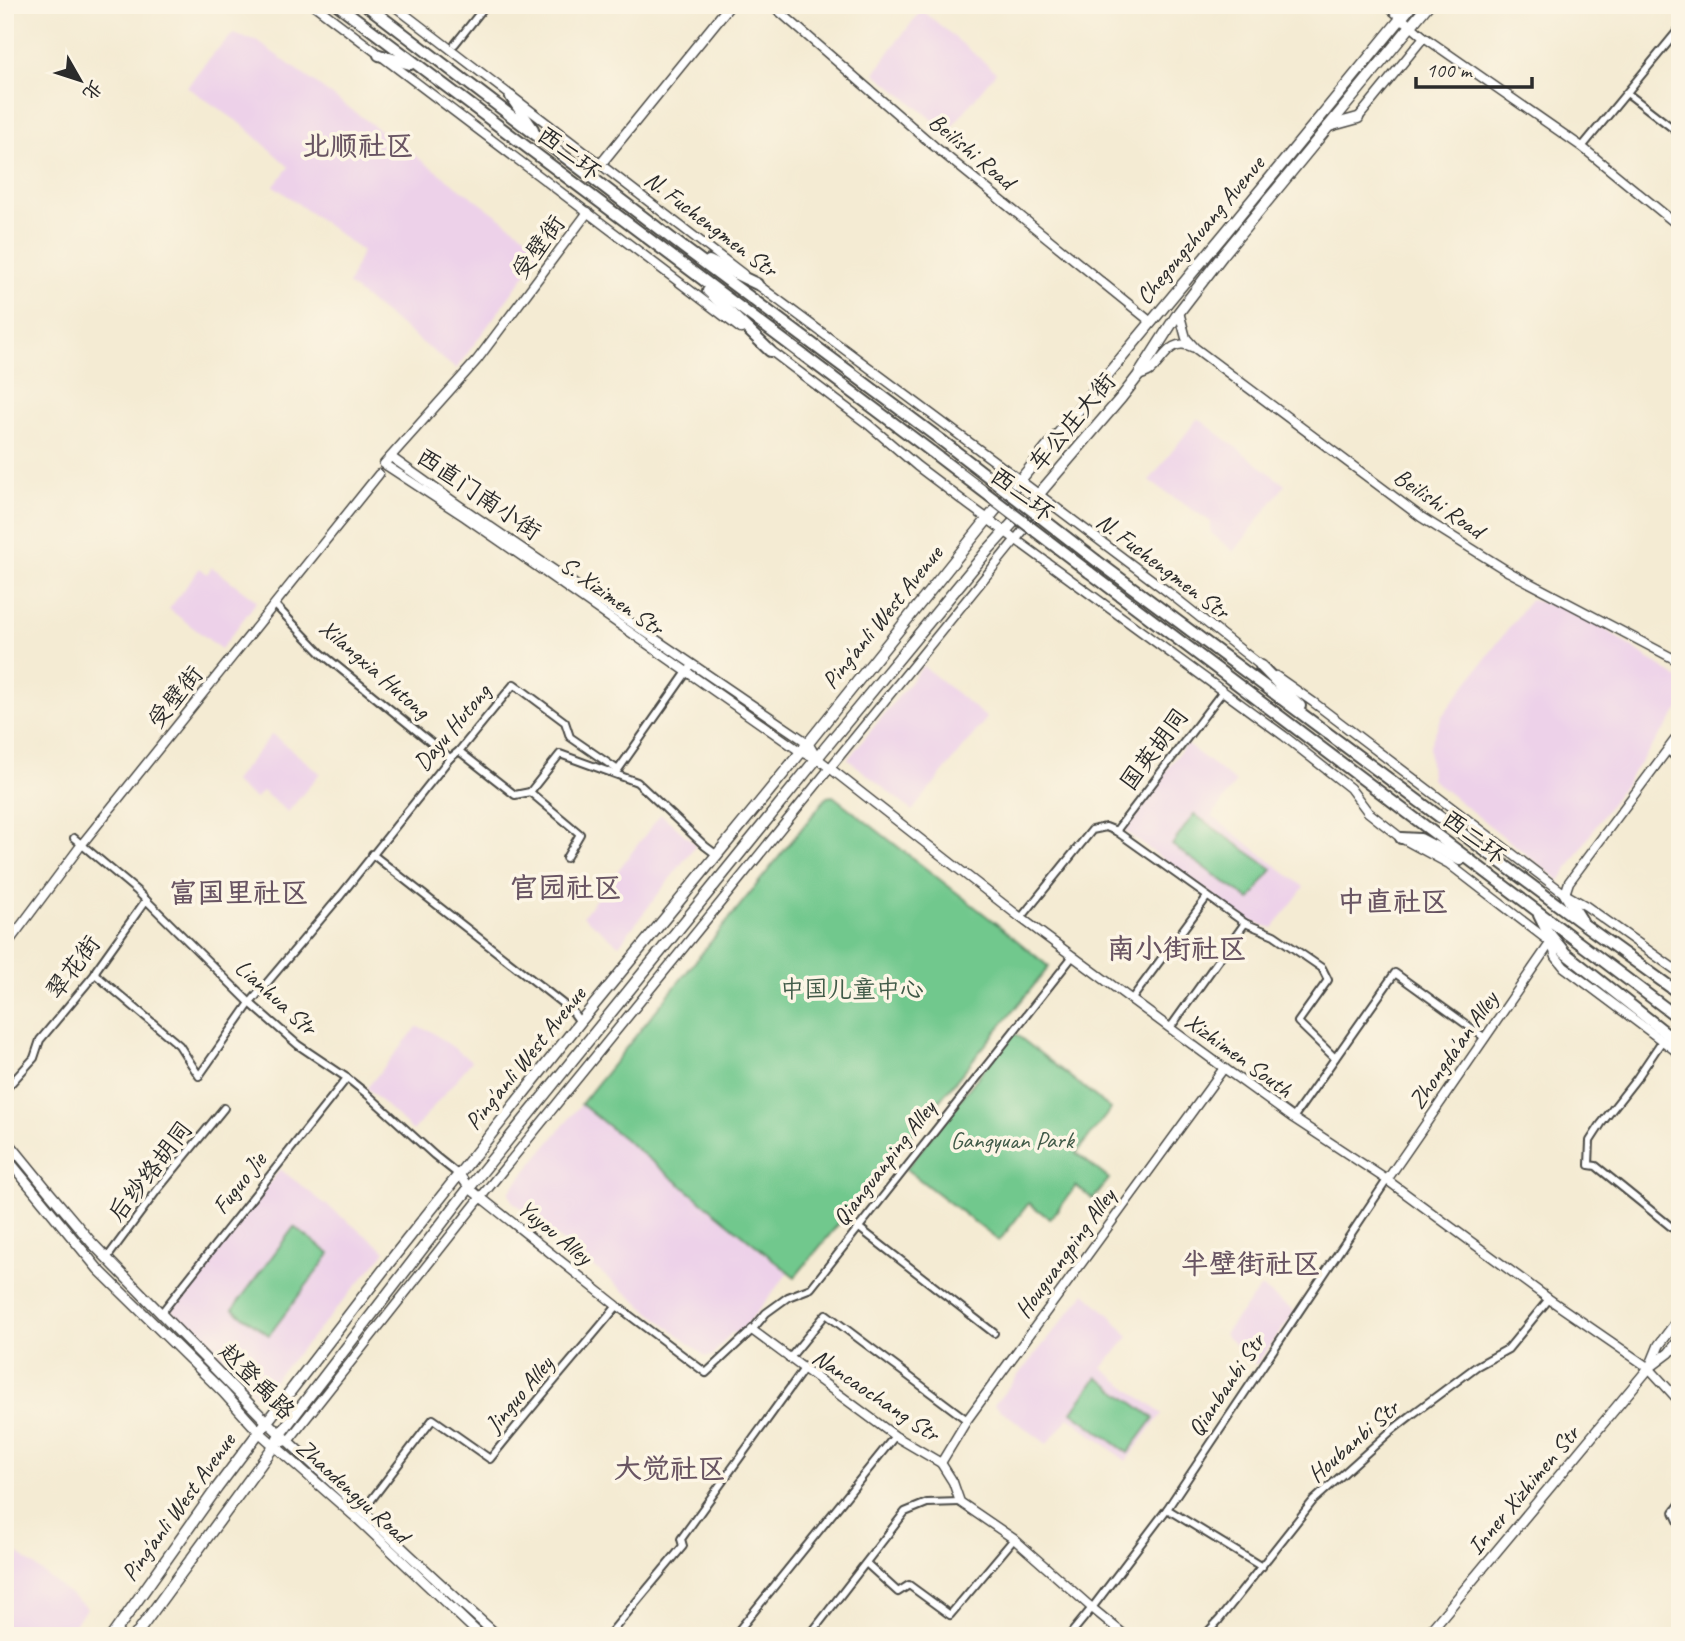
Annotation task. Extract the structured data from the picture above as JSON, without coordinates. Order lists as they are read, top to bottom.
{
  "streets": {
    "highway": ["西二环"],
    "main road": [
      "Chegongzhuang Avenue",
      "车公庄大街",
      "Ping'anli West Avenue",
      "赵登禹路",
      "Inner Xizhimen Str",
      "Zhaodengyu Road"
    ],
    "street": [
      "Beilishi Road",
      "N. Fuchengmen Str",
      "受壁街",
      "西直门南小街",
      "S. Xizimen Str",
      "Xilangxia Hutong",
      "Dayu Hutong",
      "国英胡同",
      "翠花街",
      "Lianhua Str",
      "Zhongda'an Alley",
      "Xizhimen South",
      "Qianguanping Alley",
      "后纱络胡同",
      "Fuguo Jie",
      "Yuyou Alley",
      "Houguangping Alley",
      "Qianbanbi Str",
      "Jinguo Alley",
      "Nancaochang Str",
      "Houbanbi Str"
    ]
  },
  "crossings": [
    ["Beilishi Road", "Chegongzhuang Avenue"],
    ["N. Fuchengmen Str", "Chegongzhuang Avenue"],
    ["N. Fuchengmen Str", "车公庄大街"],
    ["Chegongzhuang Avenue", "车公庄大街"],
    ["Chegongzhuang Avenue", "Ping'anli West Avenue"],
    ["受壁街", "西直门南小街"],
    ["受壁街", "S. Xizimen Str"],
    ["受壁街", "Lianhua Str"],
    ["车公庄大街", "Ping'anli West Avenue"],
    ["西直门南小街", "S. Xizimen Str"],
    ["西直门南小街", "Ping'anli West Avenue"],
    ["西直门南小街", "Dayu Hutong"],
    ["西直门南小街", "Xizhimen South"],
    ["S. Xizimen Str", "Ping'anli West Avenue"],
    ["S. Xizimen Str", "Dayu Hutong"],
    ["S. Xizimen Str", "Xizhimen South"],
    ["Ping'anli West Avenue", "Lianhua Str"],
    ["Ping'anli West Avenue", "Xizhimen South"],
    ["Ping'anli West Avenue", "Yuyou Alley"],
    ["Ping'anli West Avenue", "赵登禹路"],
    ["Ping'anli West Avenue", "Zhaodengyu Road"],
    ["Xilangxia Hutong", "Dayu Hutong"],
    ["Dayu Hutong", "翠花街"],
    ["Dayu Hutong", "Lianhua Str"],
    ["翠花街", "Lianhua Str"],
    ["Lianhua Str", "Fuguo Jie"],
    ["Lianhua Str", "Yuyou Alley"],
    ["Zhongda'an Alley", "Xizhimen South"],
    ["Zhongda'an Alley", "Qianbanbi Str"],
    ["Xizhimen South", "Qianguanping Alley"],
    ["Xizhimen South", "Houguangping Alley"],
    ["Xizhimen South", "Qianbanbi Str"],
    ["Xizhimen South", "Houbanbi Str"],
    ["Xizhimen South", "Inner Xizhimen Str"],
    ["Qianguanping Alley", "Yuyou Alley"],
    ["Qianguanping Alley", "Jinguo Alley"],
    ["Qianguanping Alley", "Nancaochang Str"],
    ["后纱络胡同", "赵登禹路"],
    ["Fuguo Jie", "赵登禹路"],
    ["Yuyou Alley", "Jinguo Alley"],
    ["Houguangping Alley", "Nancaochang Str"],
    ["赵登禹路", "Jinguo Alley"]
  ],
  "districts": [
    "北顺社区",
    "官园社区",
    "富国里社区",
    "中直社区",
    "南小街社区",
    "半壁街社区",
    "大觉社区"
  ],
  "parks": ["中国儿童中心", "Gangyuan Park"],
  "scale_bar": "100 m",
  "north": "bottom right"
}
